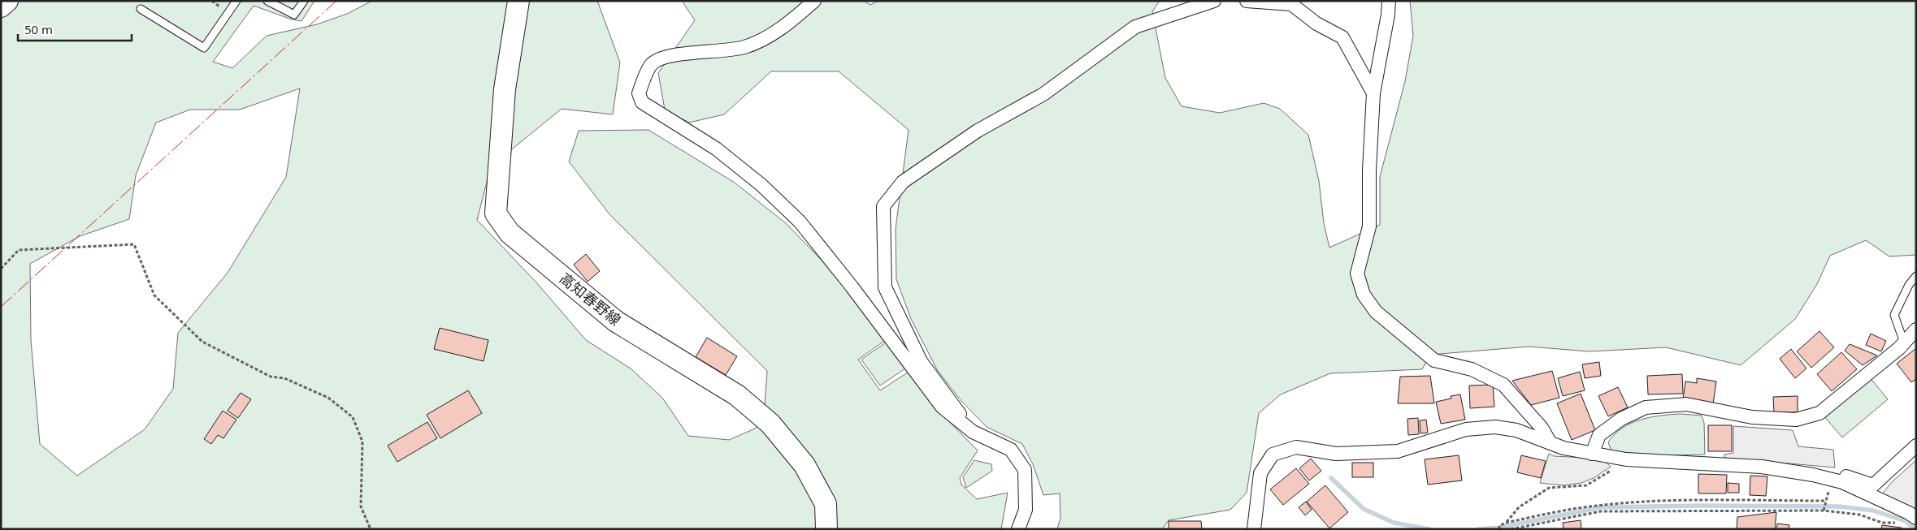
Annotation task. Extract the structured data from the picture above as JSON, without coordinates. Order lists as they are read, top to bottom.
{
  "streets": {
    "main road": ["高知春野線"]
  },
  "scale_bar": "50 m"
}
